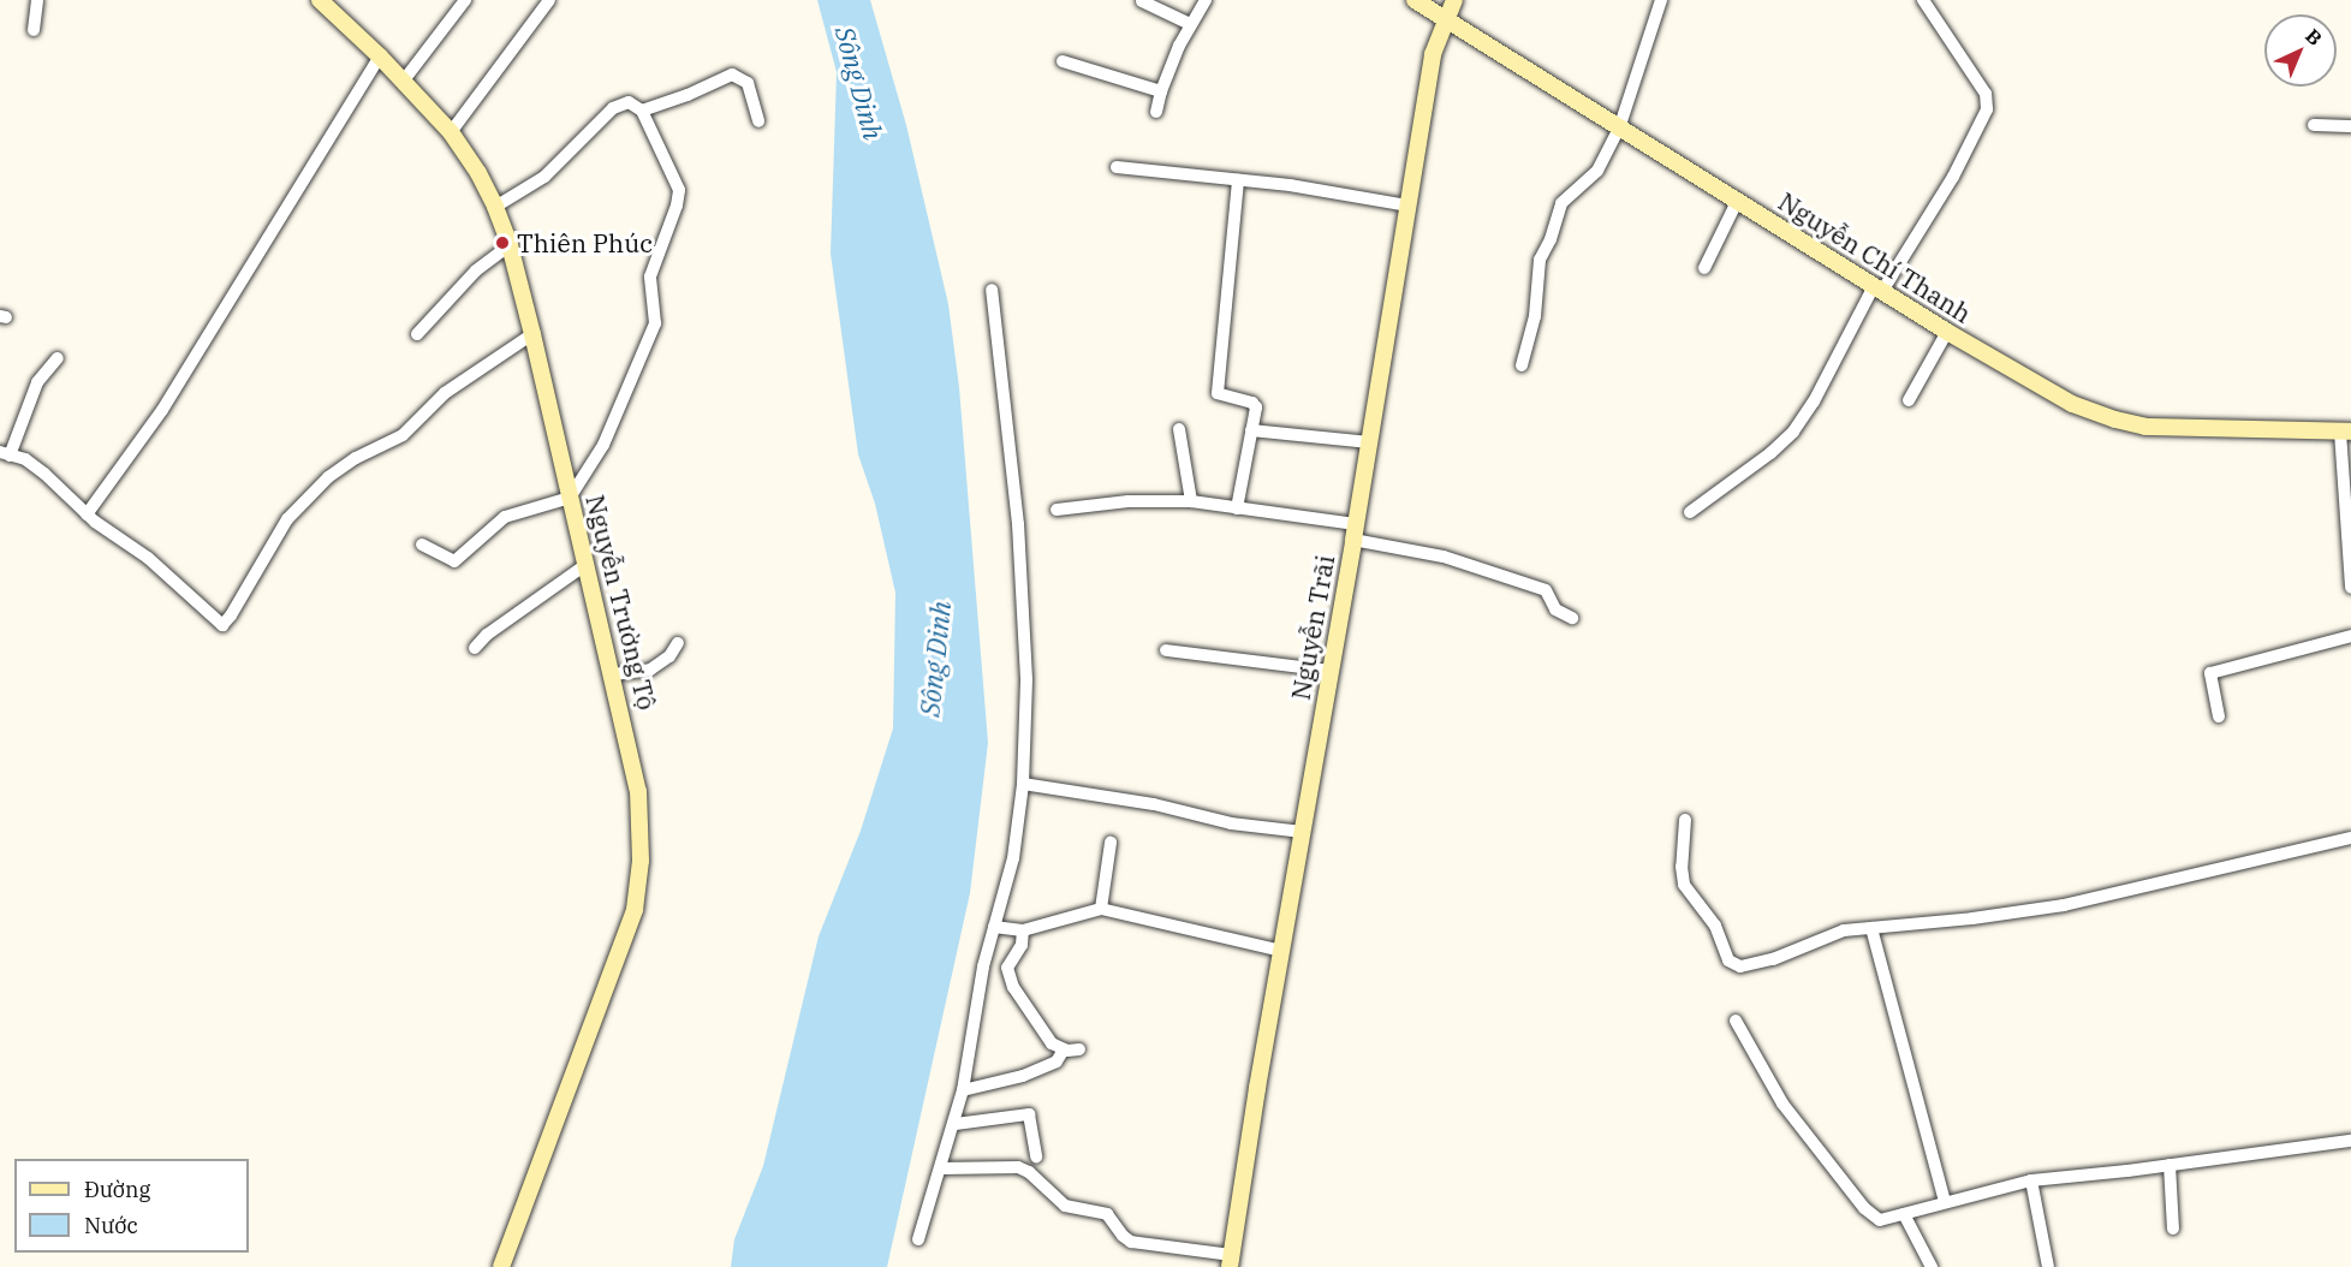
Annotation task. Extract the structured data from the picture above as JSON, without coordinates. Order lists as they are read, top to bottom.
{
  "streets": {
    "main road": ["Nguyễn Chí Thanh", "Nguyễn Trường Tộ", "Nguyễn Trãi"]
  },
  "crossings": [
    ["Nguyễn Chí Thanh", "Nguyễn Trãi"]
  ],
  "water": ["Sông Dinh"],
  "places": ["Thiên Phúc"],
  "legend": ["Đường", "Nước"],
  "north": "top right"
}
